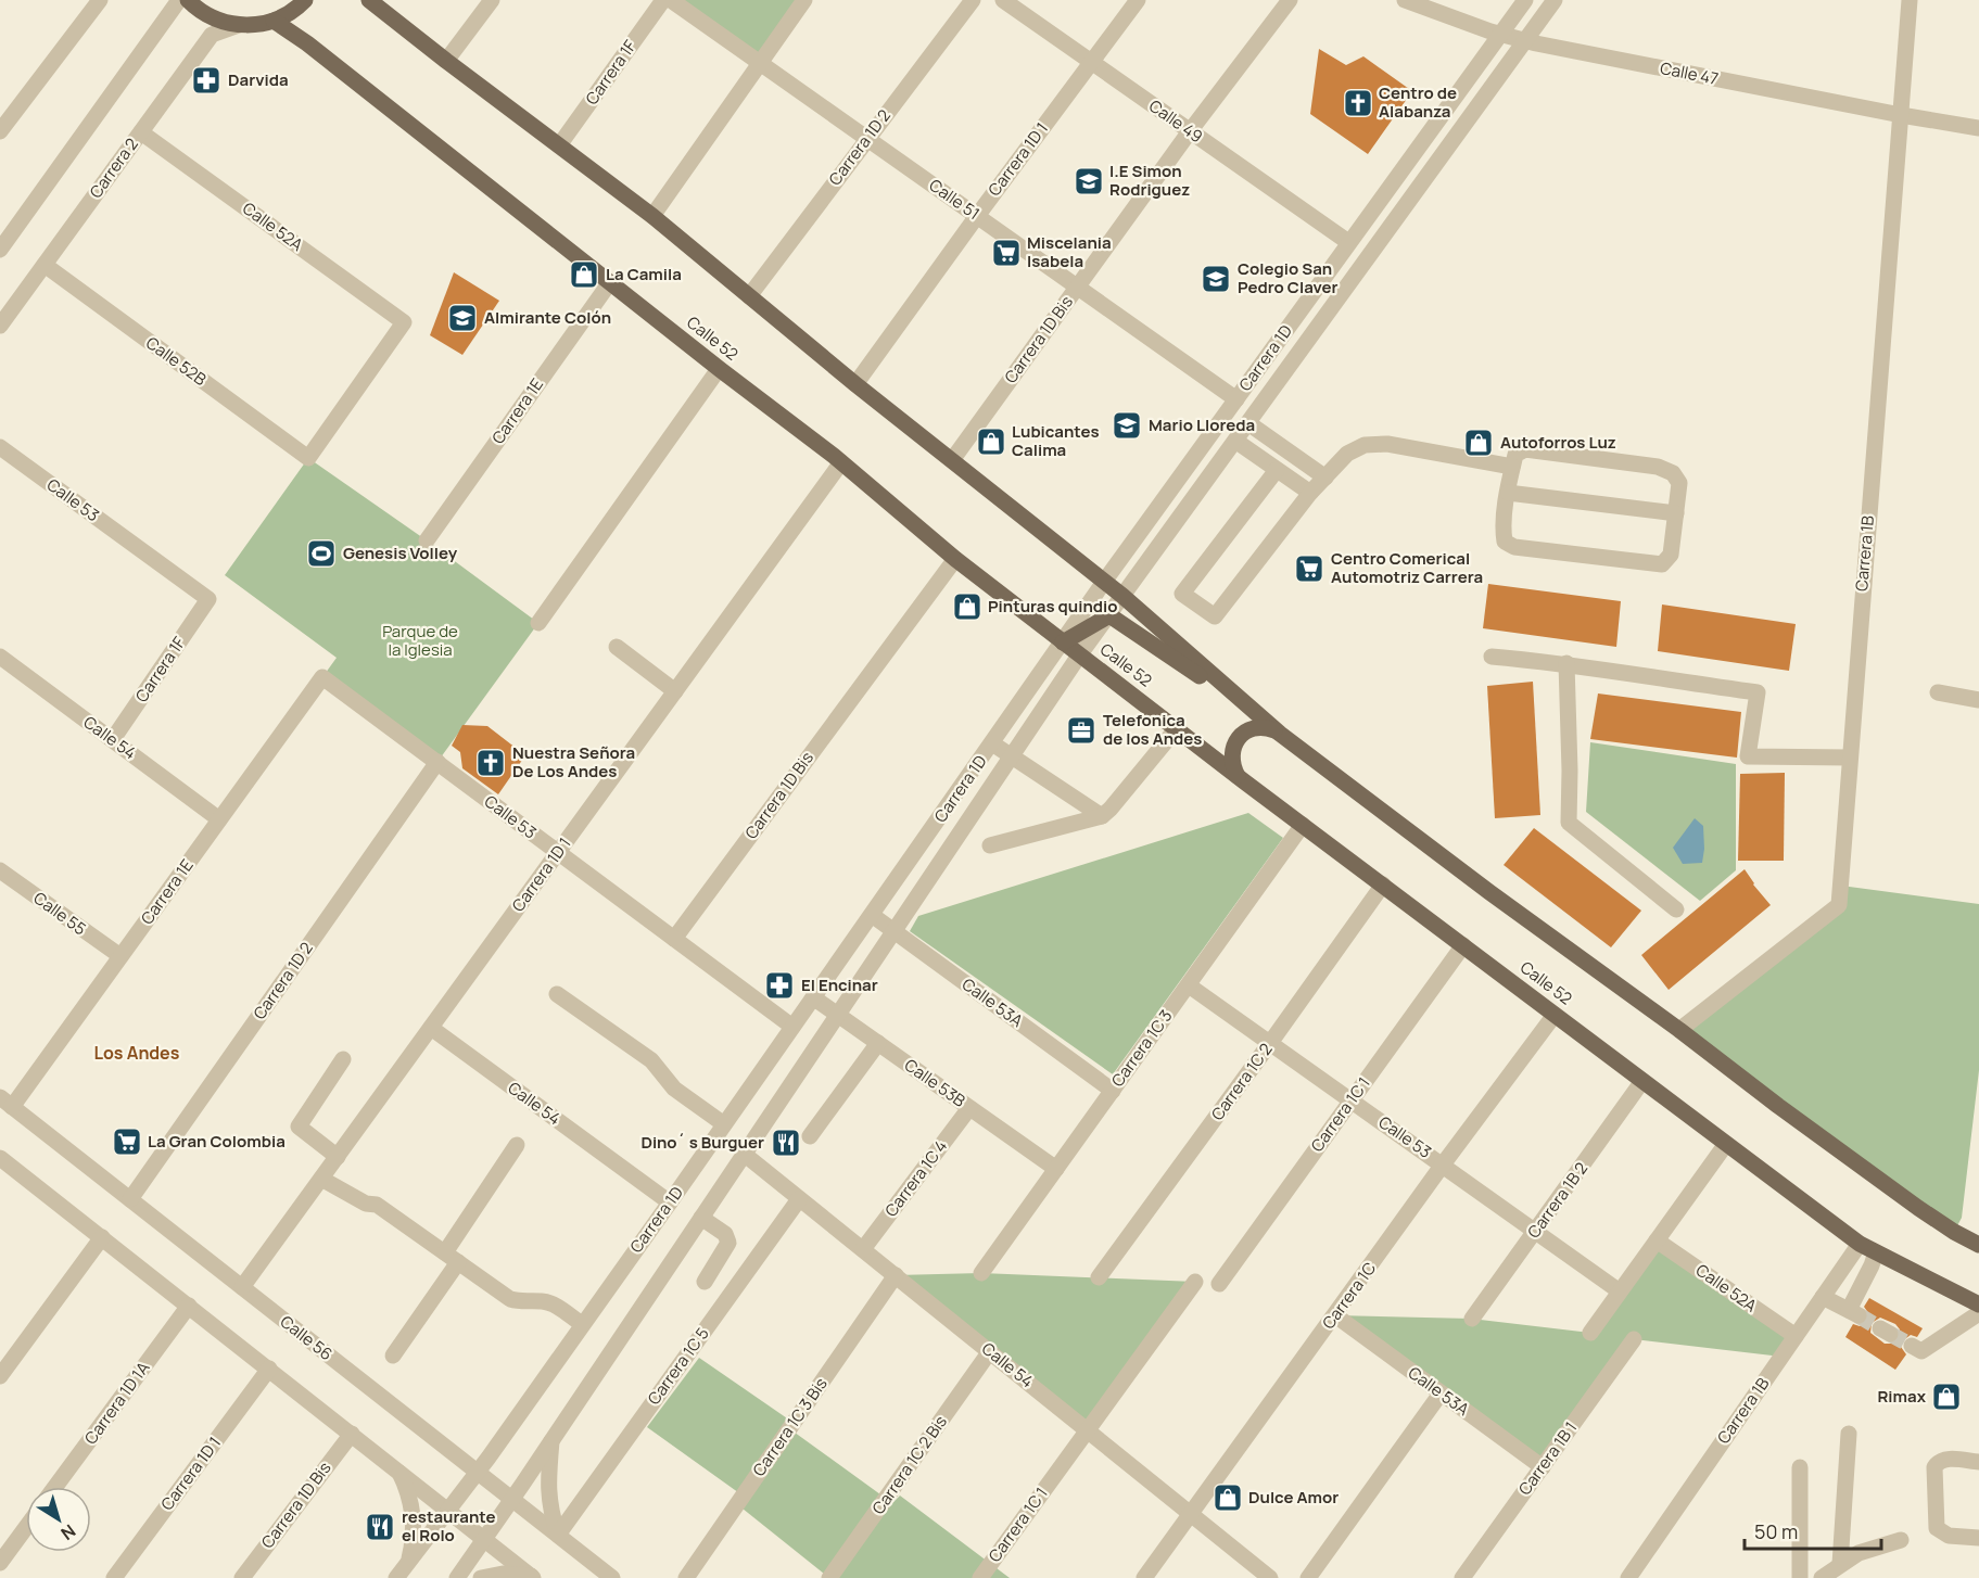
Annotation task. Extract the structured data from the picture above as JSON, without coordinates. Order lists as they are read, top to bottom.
{
  "streets": {
    "main road": ["Calle 52"],
    "street": [
      "Carrera 1F",
      "Calle 47",
      "Calle 49",
      "Carrera 1D 2",
      "Carrera 1D 1",
      "Carrera 2",
      "Calle 51",
      "Calle 52A",
      "Carrera 1D Bis",
      "Carrera 1D",
      "Calle 52B",
      "Carrera 1E",
      "Calle 53",
      "Carrera 1B",
      "Calle 54",
      "Calle 55",
      "Calle 53A",
      "Carrera 1C 3",
      "Carrera 1C 2",
      "Calle 53B",
      "Carrera 1C 1",
      "Carrera 1C 4",
      "Carrera 1B 2",
      "Carrera 1C",
      "Calle 56",
      "Carrera 1C 5",
      "Carrera 1D 1A",
      "Carrera 1C 3 Bis",
      "Carrera 1B 1",
      "Carrera 1C 2 Bis"
    ]
  },
  "crossings": [
    ["Carrera 1F", "Calle 53"],
    ["Carrera 1F", "Calle 54"],
    ["Calle 47", "Carrera 1D"],
    ["Calle 47", "Carrera 1B"],
    ["Calle 49", "Carrera 1D 1"],
    ["Calle 49", "Carrera 1D Bis"],
    ["Calle 49", "Carrera 1D"],
    ["Carrera 1D 2", "Calle 51"],
    ["Carrera 1D 2", "Calle 53"],
    ["Carrera 1D 2", "Calle 56"],
    ["Carrera 1D 1", "Calle 51"],
    ["Carrera 1D 1", "Calle 52"],
    ["Carrera 1D 1", "Calle 53"],
    ["Carrera 1D 1", "Calle 54"],
    ["Carrera 1D 1", "Calle 56"],
    ["Carrera 2", "Calle 52A"],
    ["Carrera 2", "Calle 52B"],
    ["Calle 51", "Carrera 1D Bis"],
    ["Calle 51", "Carrera 1D"],
    ["Calle 52A", "Calle 52B"],
    ["Calle 52A", "Carrera 1B"],
    ["Calle 52", "Carrera 1D Bis"],
    ["Calle 52", "Carrera 1D"],
    ["Calle 52", "Carrera 1E"],
    ["Calle 52", "Carrera 1B"],
    ["Calle 52", "Carrera 1C 3"],
    ["Calle 52", "Carrera 1C 2"],
    ["Calle 52", "Carrera 1C 1"],
    ["Calle 52", "Carrera 1B 2"],
    ["Calle 52", "Carrera 1C"],
    ["Carrera 1D Bis", "Calle 53"],
    ["Carrera 1D", "Calle 53"],
    ["Carrera 1D", "Calle 54"],
    ["Carrera 1D", "Calle 53A"],
    ["Carrera 1D", "Calle 53B"],
    ["Carrera 1D", "Calle 56"],
    ["Carrera 1E", "Calle 53"],
    ["Carrera 1E", "Calle 54"],
    ["Carrera 1E", "Calle 55"],
    ["Carrera 1E", "Calle 56"],
    ["Calle 53", "Carrera 1C 3"],
    ["Calle 53", "Carrera 1C 2"],
    ["Calle 53", "Carrera 1C 1"],
    ["Calle 53", "Carrera 1B 2"],
    ["Calle 53", "Carrera 1C"],
    ["Calle 54", "Carrera 1C 1"],
    ["Calle 54", "Carrera 1C 4"],
    ["Calle 54", "Carrera 1C"],
    ["Calle 54", "Carrera 1C 5"],
    ["Calle 54", "Carrera 1C 3 Bis"],
    ["Calle 54", "Carrera 1C 2 Bis"],
    ["Calle 53A", "Carrera 1C 3"],
    ["Calle 53A", "Carrera 1C"],
    ["Calle 53A", "Carrera 1B 1"],
    ["Carrera 1C 3", "Calle 53B"],
    ["Calle 53B", "Carrera 1C 4"],
    ["Calle 56", "Carrera 1C 5"]
  ],
  "districts": ["Los Andes"],
  "parks": ["Parque de la Iglesia"],
  "places": {
    "pharmacy": ["Darvida", "El Encinar"],
    "church": ["Centro de Alabanza", "Nuestra Señora De Los Andes"],
    "school or university": [
      "I.E Simon Rodriguez",
      "Colegio San Pedro Claver",
      "Almirante Colón",
      "Mario Lloreda"
    ],
    "supermarket": ["Miscelania Isabela", "Centro Comerical Automotriz Carrera", "La Gran Colombia"],
    "shop": [
      "La Camila",
      "Lubicantes Calima",
      "Autoforros Luz",
      "Pinturas quindio",
      "Rimax",
      "Dulce Amor"
    ],
    "sports": ["Genesis Volley"],
    "office": ["Telefonica de los Andes"],
    "restaurant": ["Dino´ s Burguer", "restaurante el Rolo"]
  },
  "scale_bar": "50 m",
  "north": "bottom right"
}
